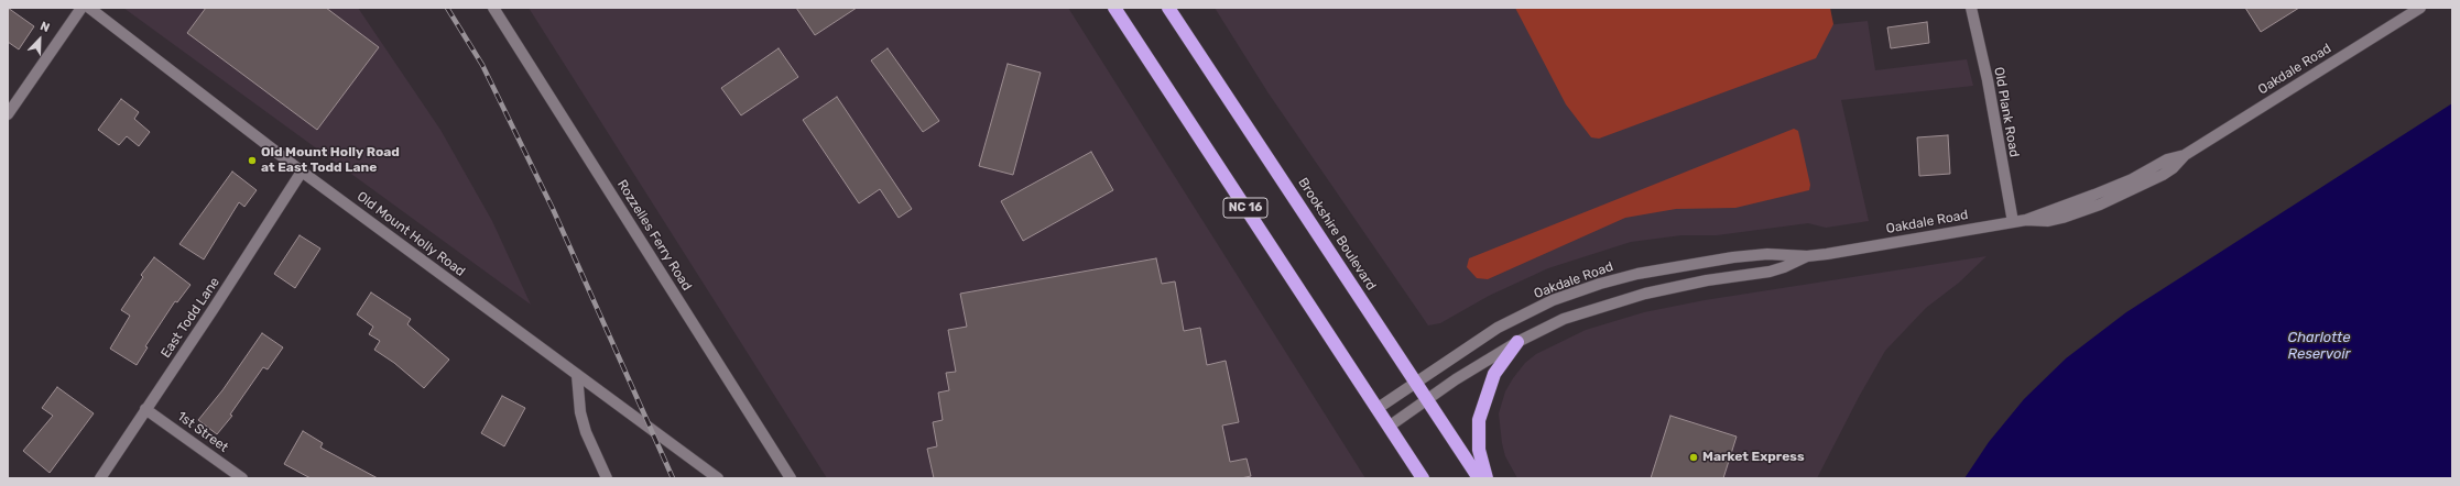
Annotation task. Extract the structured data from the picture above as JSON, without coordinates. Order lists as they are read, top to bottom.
{
  "streets": {
    "highway": ["NC 16", "Brookshire Boulevard"],
    "street": [
      "Oakdale Road",
      "Old Plank Road",
      "Old Mount Holly Road",
      "Rozzelles Ferry Road",
      "East Todd Lane",
      "1st Street"
    ]
  },
  "crossings": [
    ["Oakdale Road", "Old Plank Road"],
    ["Oakdale Road", "NC 16"],
    ["Oakdale Road", "Brookshire Boulevard"],
    ["Old Mount Holly Road", "East Todd Lane"],
    ["East Todd Lane", "1st Street"]
  ],
  "water": ["Charlotte Reservoir"],
  "places": ["Old Mount Holly Road at East Todd Lane", "Market Express"],
  "north": "top right"
}
